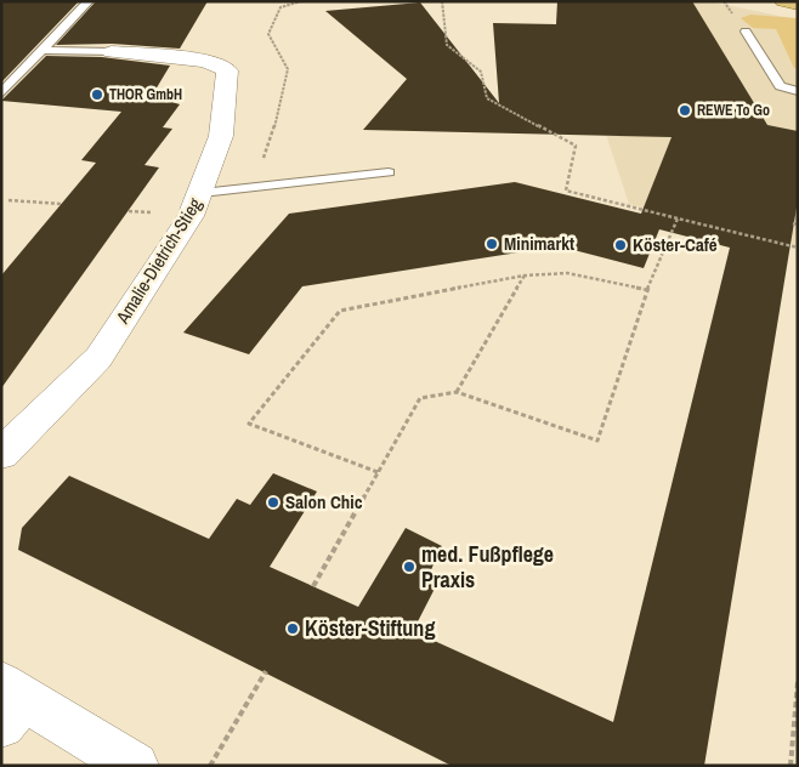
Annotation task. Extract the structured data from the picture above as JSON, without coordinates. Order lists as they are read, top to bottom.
{
  "streets": {
    "street": ["Amalie-Dietrich-Stieg"]
  },
  "places": [
    "THOR GmbH",
    "REWE To Go",
    "Minimarkt",
    "Köster-Café",
    "Salon Chic",
    "med. Fußpflege Praxis",
    "Köster-Stiftung"
  ]
}
